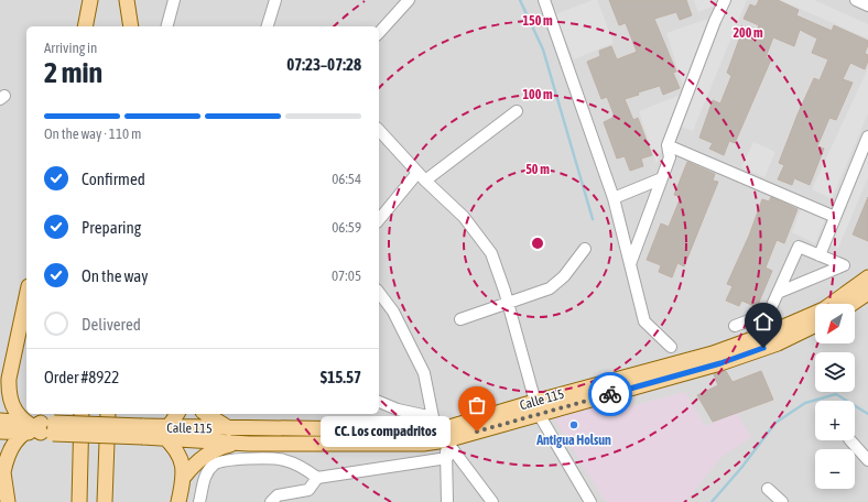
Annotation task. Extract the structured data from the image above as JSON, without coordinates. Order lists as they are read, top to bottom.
{
  "streets": {
    "main road": ["Calle 115"]
  },
  "places": ["Antigua Holsun", "CC. Los compadritos"],
  "north": "bottom left",
  "page": {
    "heading": ["2 min", "Arriving in", "07:23–07:28"],
    "panel": ["Order #8922", "$15.57"],
    "bar": "On the way · 110 m",
    "list": [
      ["Confirmed", "06:54"],
      ["Preparing", "06:59"],
      ["On the way", "07:05"],
      "Delivered"
    ],
    "map_buttons": ["+", "−"],
    "bubble": "CC. Los compadritos"
  },
  "rings": [
    "150 m",
    "200 m",
    "100 m",
    "50 m"
  ]
}
